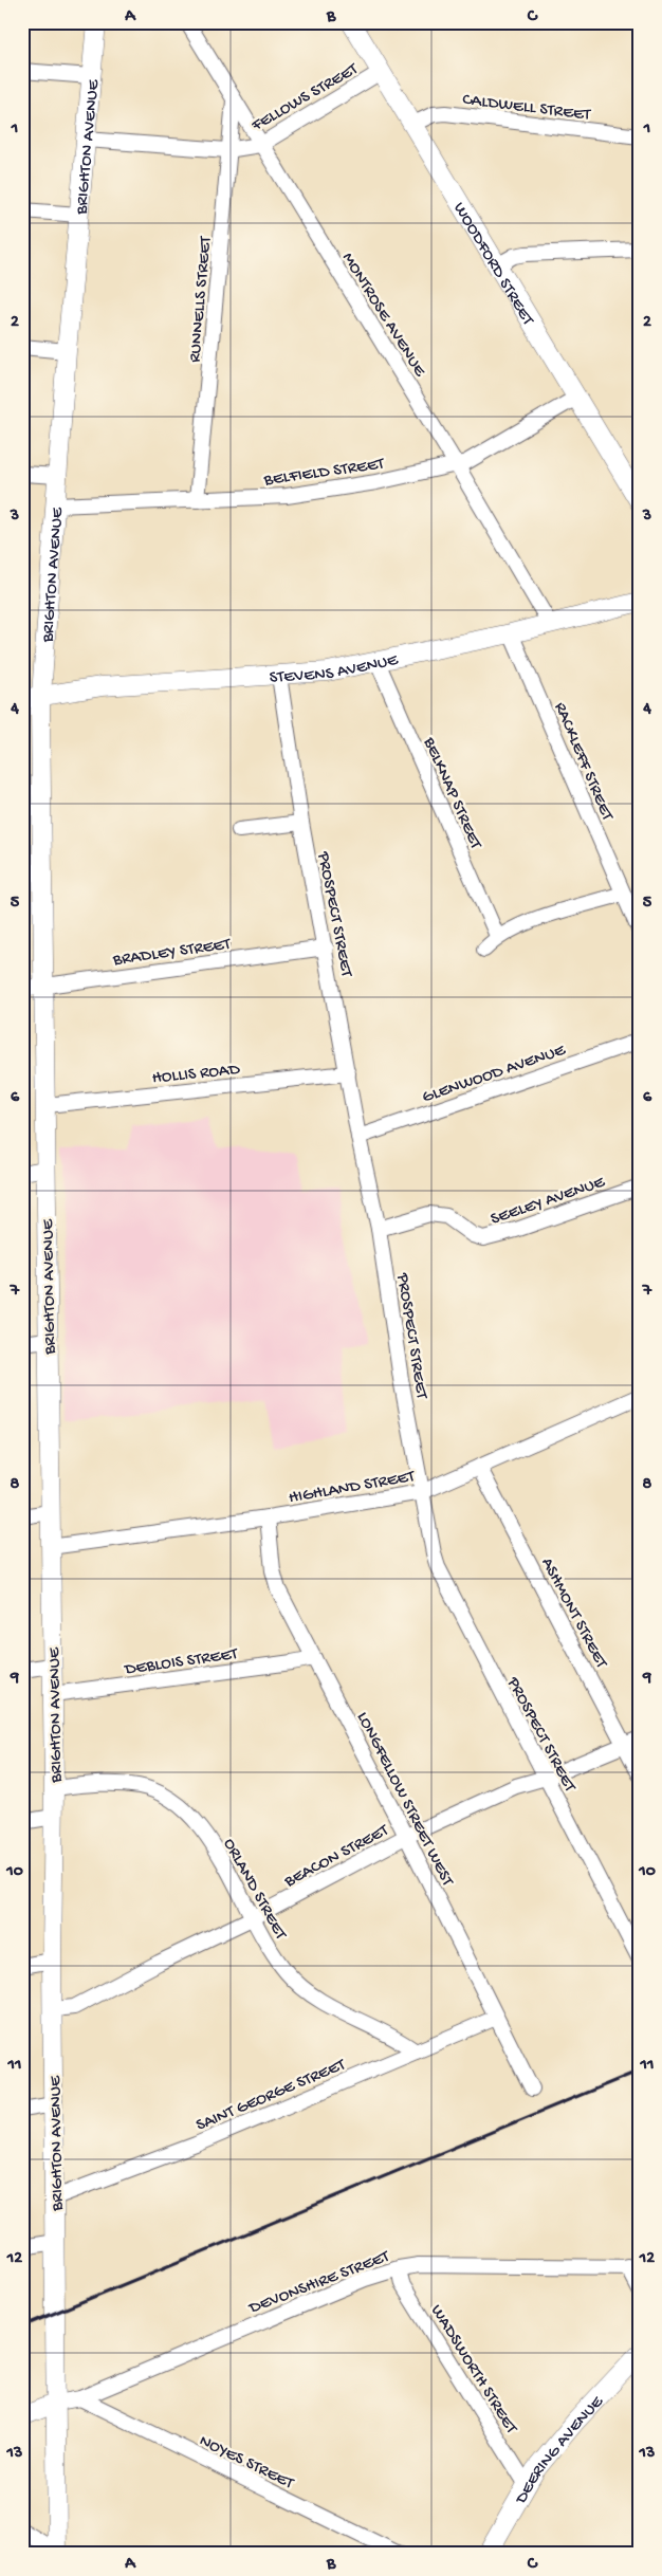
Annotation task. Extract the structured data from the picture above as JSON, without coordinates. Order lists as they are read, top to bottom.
{
  "streets": {
    "main road": [
      "BRIGHTON AVENUE",
      "WOODFORD STREET",
      "STEVENS AVENUE",
      "DEERING AVENUE"
    ],
    "street": [
      "FELLOWS STREET",
      "CALDWELL STREET",
      "RUNNELLS STREET",
      "MONTROSE AVENUE",
      "BELFIELD STREET",
      "RACKLEFF STREET",
      "BELKNAP STREET",
      "PROSPECT STREET",
      "BRADLEY STREET",
      "HOLLIS ROAD",
      "GLENWOOD AVENUE",
      "SEELEY AVENUE",
      "HIGHLAND STREET",
      "ASHMONT STREET",
      "DEBLOIS STREET",
      "LONGFELLOW STREET WEST",
      "BEACON STREET",
      "ORLAND STREET",
      "SAINT GEORGE STREET",
      "DEVONSHIRE STREET",
      "WADSWORTH STREET",
      "NOYES STREET"
    ]
  },
  "crossings": [
    ["FELLOWS STREET", "BRIGHTON AVENUE"],
    ["FELLOWS STREET", "WOODFORD STREET"],
    ["FELLOWS STREET", "RUNNELLS STREET"],
    ["FELLOWS STREET", "MONTROSE AVENUE"],
    ["CALDWELL STREET", "WOODFORD STREET"],
    ["BRIGHTON AVENUE", "BELFIELD STREET"],
    ["BRIGHTON AVENUE", "STEVENS AVENUE"],
    ["BRIGHTON AVENUE", "BRADLEY STREET"],
    ["BRIGHTON AVENUE", "HOLLIS ROAD"],
    ["BRIGHTON AVENUE", "HIGHLAND STREET"],
    ["BRIGHTON AVENUE", "DEBLOIS STREET"],
    ["BRIGHTON AVENUE", "BEACON STREET"],
    ["BRIGHTON AVENUE", "ORLAND STREET"],
    ["BRIGHTON AVENUE", "SAINT GEORGE STREET"],
    ["BRIGHTON AVENUE", "DEVONSHIRE STREET"],
    ["WOODFORD STREET", "BELFIELD STREET"],
    ["RUNNELLS STREET", "MONTROSE AVENUE"],
    ["RUNNELLS STREET", "BELFIELD STREET"],
    ["MONTROSE AVENUE", "BELFIELD STREET"],
    ["MONTROSE AVENUE", "STEVENS AVENUE"],
    ["STEVENS AVENUE", "RACKLEFF STREET"],
    ["STEVENS AVENUE", "BELKNAP STREET"],
    ["STEVENS AVENUE", "PROSPECT STREET"],
    ["PROSPECT STREET", "BRADLEY STREET"],
    ["PROSPECT STREET", "HOLLIS ROAD"],
    ["PROSPECT STREET", "GLENWOOD AVENUE"],
    ["PROSPECT STREET", "SEELEY AVENUE"],
    ["PROSPECT STREET", "HIGHLAND STREET"],
    ["PROSPECT STREET", "BEACON STREET"],
    ["HIGHLAND STREET", "ASHMONT STREET"],
    ["HIGHLAND STREET", "LONGFELLOW STREET WEST"],
    ["ASHMONT STREET", "BEACON STREET"],
    ["DEBLOIS STREET", "LONGFELLOW STREET WEST"],
    ["LONGFELLOW STREET WEST", "BEACON STREET"],
    ["LONGFELLOW STREET WEST", "SAINT GEORGE STREET"],
    ["BEACON STREET", "ORLAND STREET"],
    ["ORLAND STREET", "SAINT GEORGE STREET"],
    ["DEVONSHIRE STREET", "WADSWORTH STREET"],
    ["DEVONSHIRE STREET", "NOYES STREET"],
    ["WADSWORTH STREET", "DEERING AVENUE"]
  ],
  "grid": {
    "columns": ["A", "B", "C"],
    "rows": [
      "1",
      "2",
      "3",
      "4",
      "5",
      "6",
      "7",
      "8",
      "9",
      "10",
      "11",
      "12",
      "13"
    ]
  }
}
